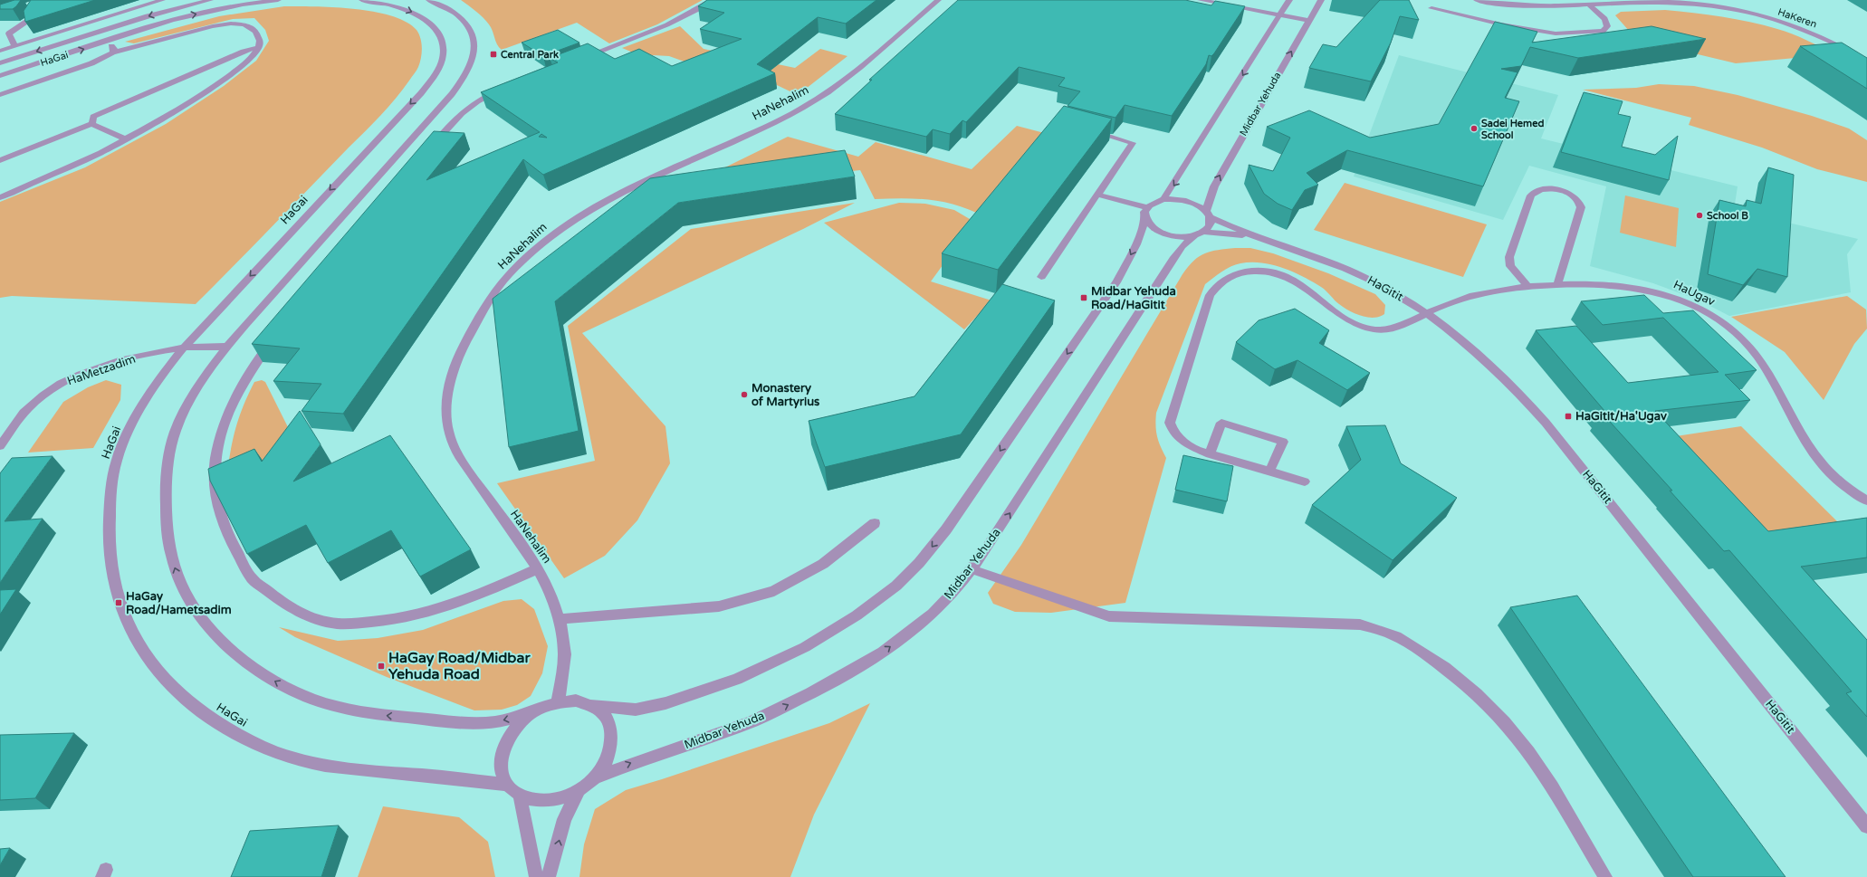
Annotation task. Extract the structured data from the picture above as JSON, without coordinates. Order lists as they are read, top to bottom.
{
  "streets": {
    "street": [
      "HaKeren",
      "HaGai",
      "HaNehalim",
      "Midbar Yehuda",
      "HaGitit",
      "HaUgav",
      "HaMetzadim"
    ]
  },
  "crossings": [
    ["HaGai", "HaNehalim"],
    ["HaGai", "Midbar Yehuda"],
    ["HaGai", "HaMetzadim"],
    ["HaNehalim", "Midbar Yehuda"],
    ["Midbar Yehuda", "HaGitit"],
    ["HaGitit", "HaUgav"]
  ],
  "places": {
    "transit": [
      "Central Park",
      "Midbar Yehuda Road/HaGitit",
      "HaGitit/Ha'Ugav",
      "HaGay Road/Hametsadim",
      "HaGay Road/Midbar Yehuda Road"
    ],
    "other": ["Sadei Hemed School", "School B", "Monastery of Martyrius"]
  }
}
